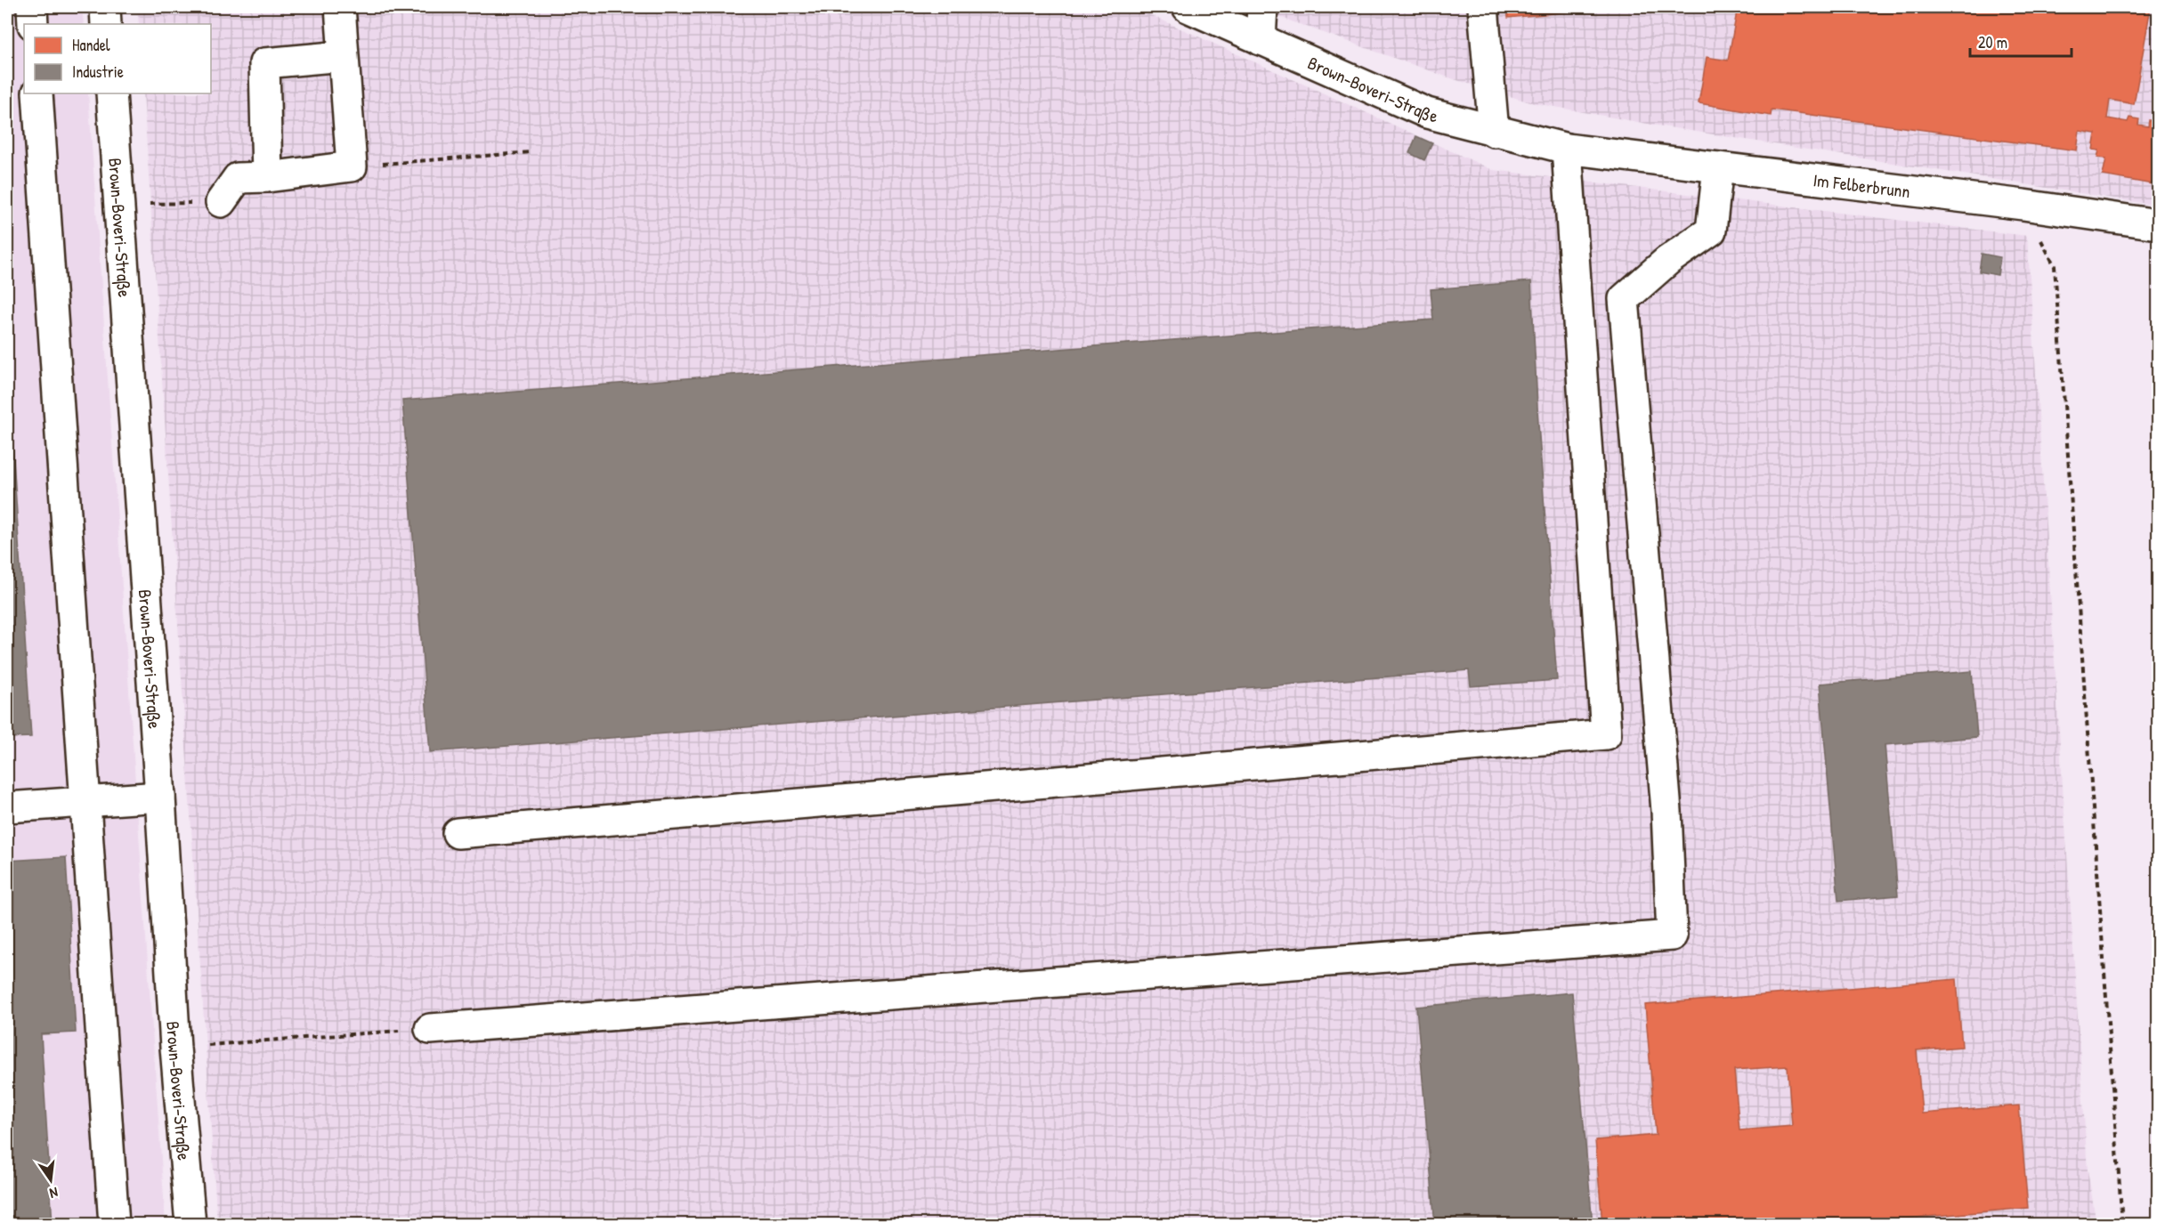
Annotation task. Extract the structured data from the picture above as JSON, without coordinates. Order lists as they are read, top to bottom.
{
  "streets": {
    "street": ["Brown-Boveri-Straße", "Im Felberbrunn"]
  },
  "crossings": [
    ["Brown-Boveri-Straße", "Im Felberbrunn"]
  ],
  "legend": ["Handel", "Industrie"],
  "scale_bar": "20 m",
  "north": "bottom"
}
